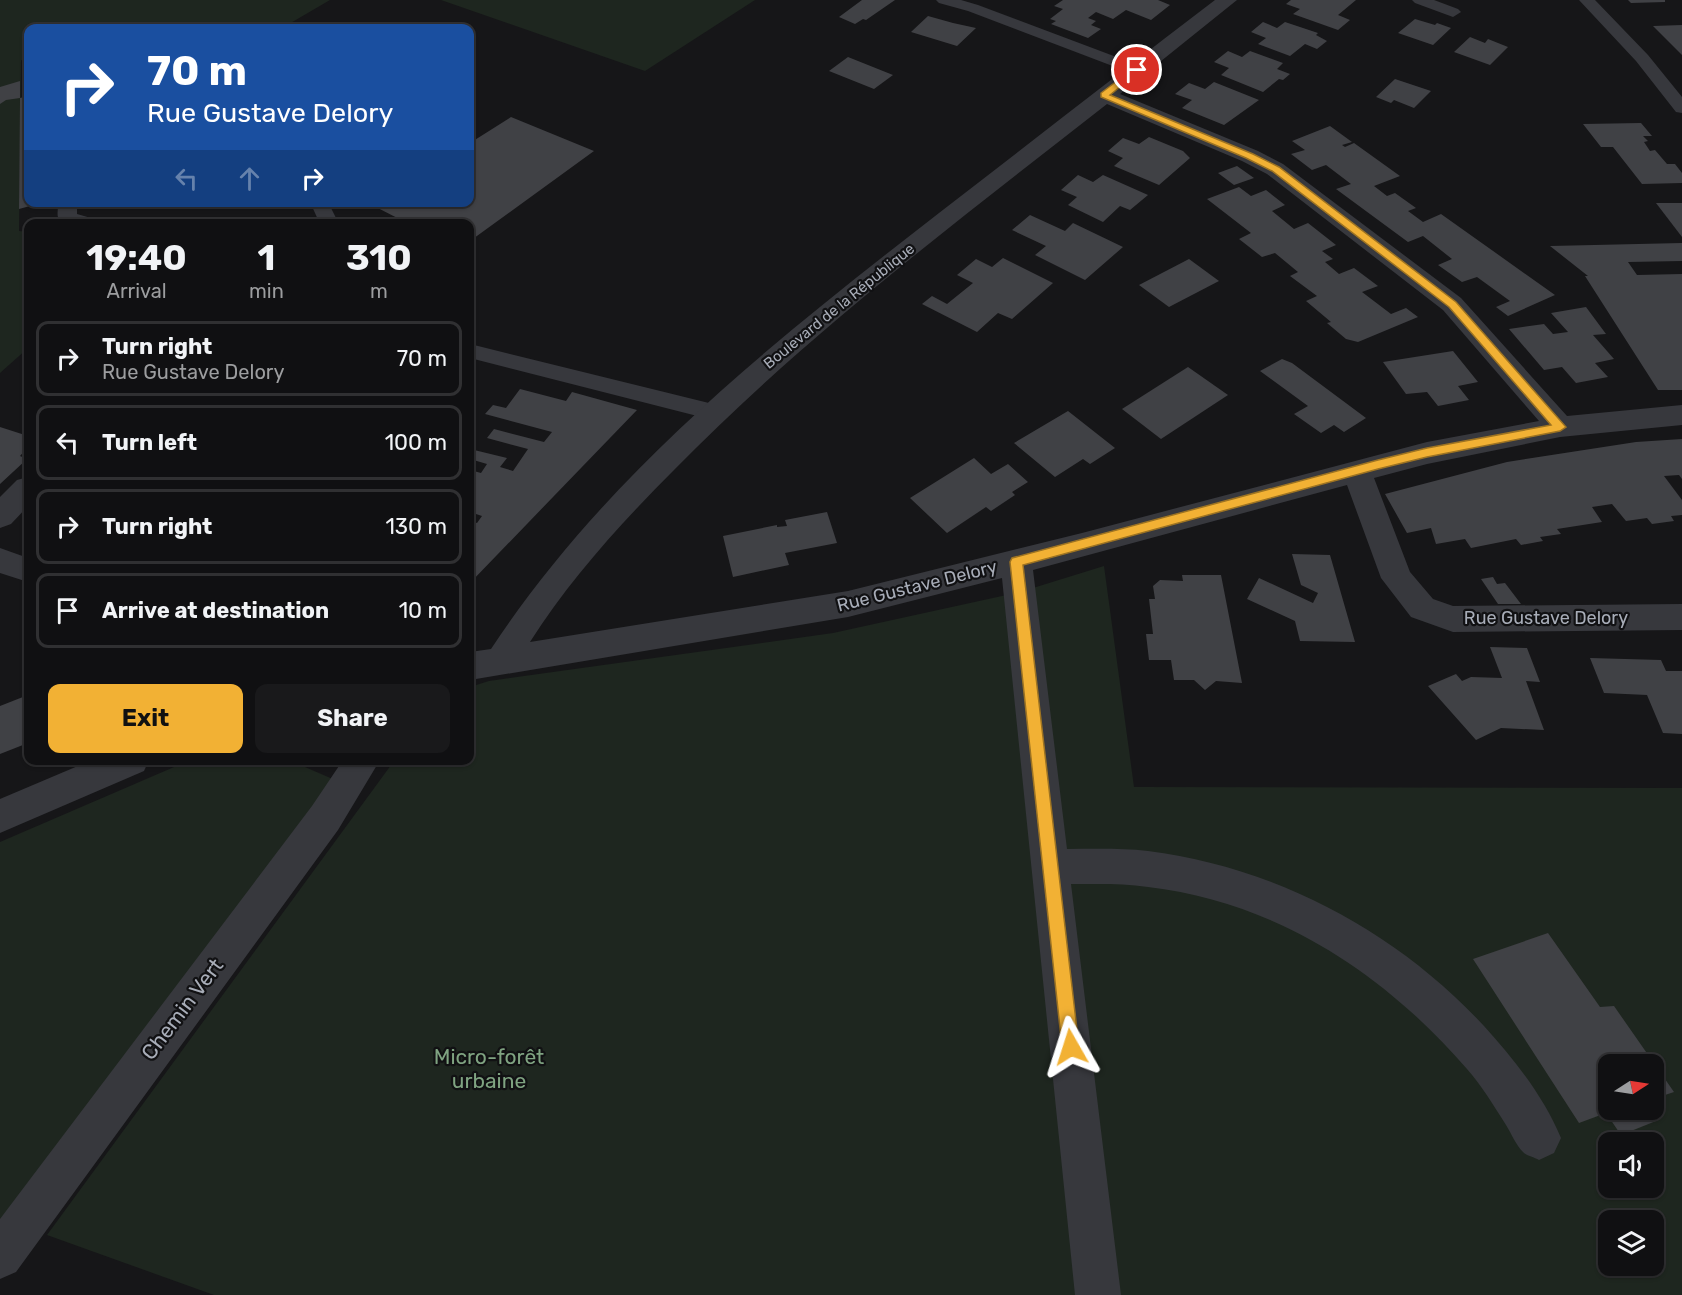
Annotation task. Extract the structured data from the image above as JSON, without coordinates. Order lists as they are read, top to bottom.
{
  "streets": {
    "street": ["Boulevard de la République", "Rue Gustave Delory", "Chemin Vert"]
  },
  "crossings": [
    ["Boulevard de la République", "Rue Gustave Delory"]
  ],
  "parks": ["Micro-forêt urbaine"],
  "north": "right",
  "page": {
    "turn": ["70 m", "Rue Gustave Delory"],
    "eta": [
      "19:40",
      "Arrival",
      "1",
      "min",
      "310",
      "m"
    ],
    "list": [
      {
        "name": "Turn right",
        "note": "Rue Gustave Delory",
        "value": "70 m"
      },
      {
        "name": "Turn left",
        "value": "100 m"
      },
      {
        "name": "Turn right",
        "value": "130 m"
      },
      {
        "name": "Arrive at destination",
        "value": "10 m"
      }
    ],
    "buttons": ["Exit", "Share"]
  }
}
